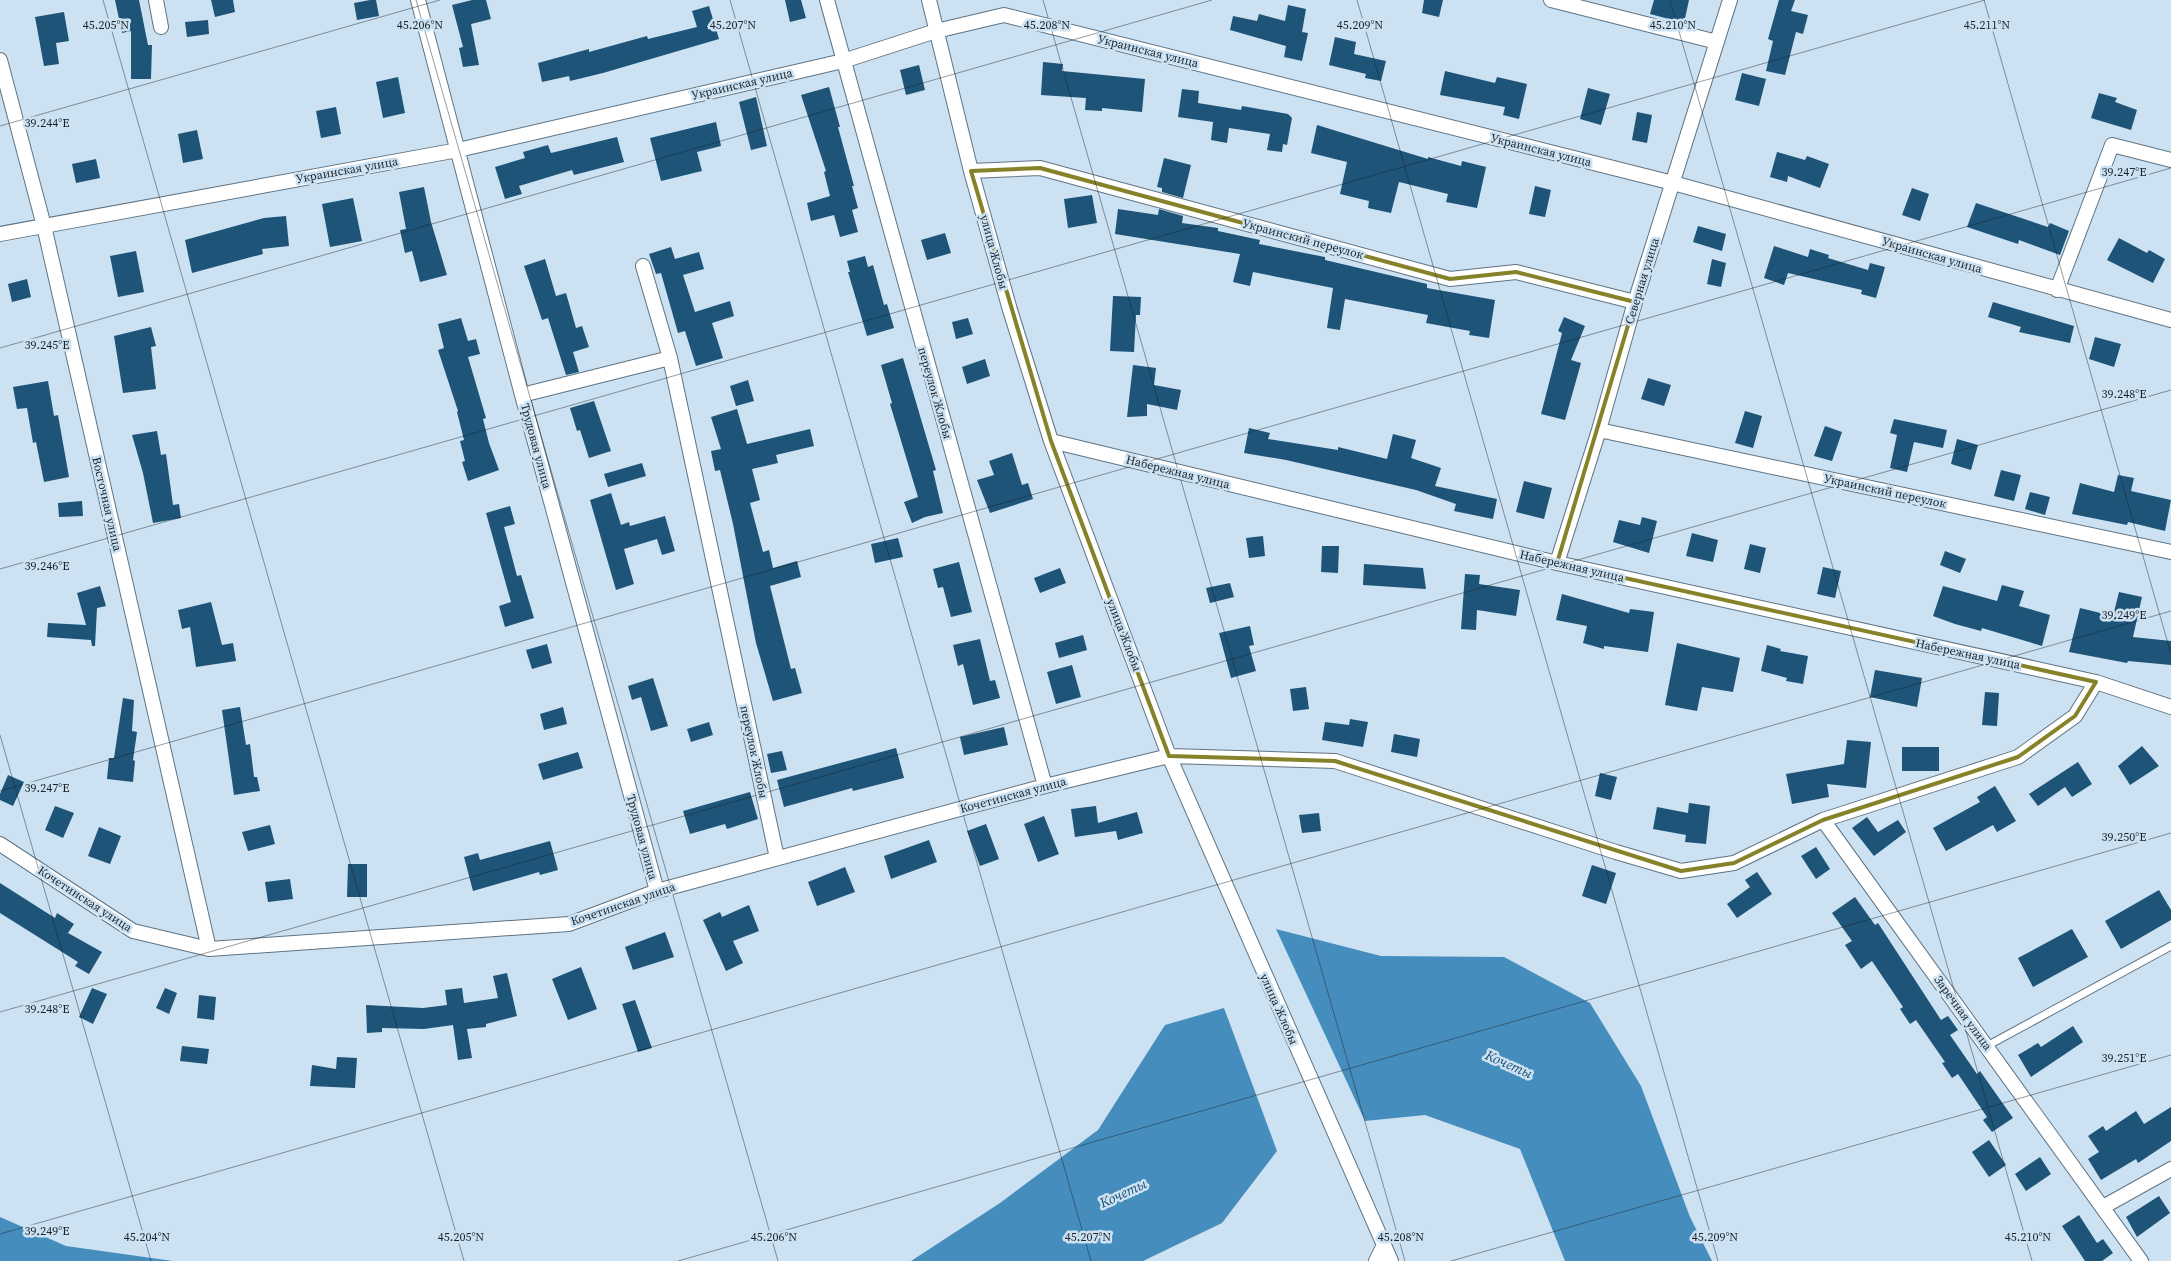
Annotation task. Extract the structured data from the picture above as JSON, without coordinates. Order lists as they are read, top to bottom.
{
  "streets": {
    "street": [
      "Украинская улица",
      "Украинский переулок",
      "улица Жлобы",
      "Северная улица",
      "переулок Жлобы",
      "Трудовая улица",
      "Набережная улица",
      "Восточная улица",
      "Кочетинская улица",
      "Заречная улица"
    ]
  },
  "crossings": [
    ["Украинская улица", "улица Жлобы"],
    ["Украинская улица", "Северная улица"],
    ["Украинская улица", "переулок Жлобы"],
    ["Украинская улица", "Трудовая улица"],
    ["Украинская улица", "Восточная улица"],
    ["Украинский переулок", "улица Жлобы"],
    ["Украинский переулок", "Северная улица"],
    ["улица Жлобы", "Набережная улица"],
    ["улица Жлобы", "Кочетинская улица"],
    ["Северная улица", "Набережная улица"],
    ["переулок Жлобы", "Кочетинская улица"],
    ["Трудовая улица", "Кочетинская улица"],
    ["Восточная улица", "Кочетинская улица"]
  ],
  "water": ["Кочеты"],
  "coordinates": [
    "45.205°N",
    "45.206°N",
    "45.207°N",
    "45.208°N",
    "45.209°N",
    "45.210°N",
    "45.211°N",
    "39.244°E",
    "39.247°E",
    "39.245°E",
    "39.248°E",
    "39.246°E",
    "39.249°E",
    "39.250°E",
    "39.251°E",
    "45.204°N"
  ]
}
